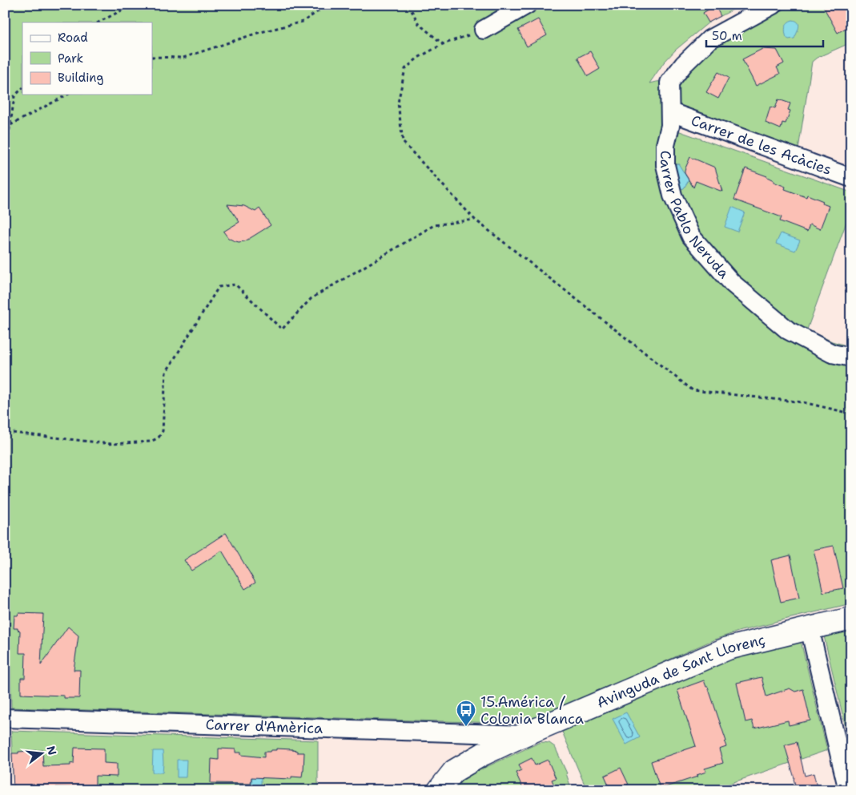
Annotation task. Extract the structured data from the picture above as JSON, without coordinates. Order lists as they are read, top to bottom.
{
  "streets": {
    "street": [
      "Carrer de les Acàcies",
      "Carrer Pablo Neruda",
      "Avinguda de Sant Llorenç",
      "Carrer d'Amèrica"
    ]
  },
  "crossings": [
    ["Carrer de les Acàcies", "Carrer Pablo Neruda"],
    ["Avinguda de Sant Llorenç", "Carrer d'Amèrica"]
  ],
  "places": {
    "bus stop": ["15.América / Colonia Blanca"]
  },
  "legend": ["Road", "Park", "Building"],
  "scale_bar": "50 m",
  "north": "right"
}
